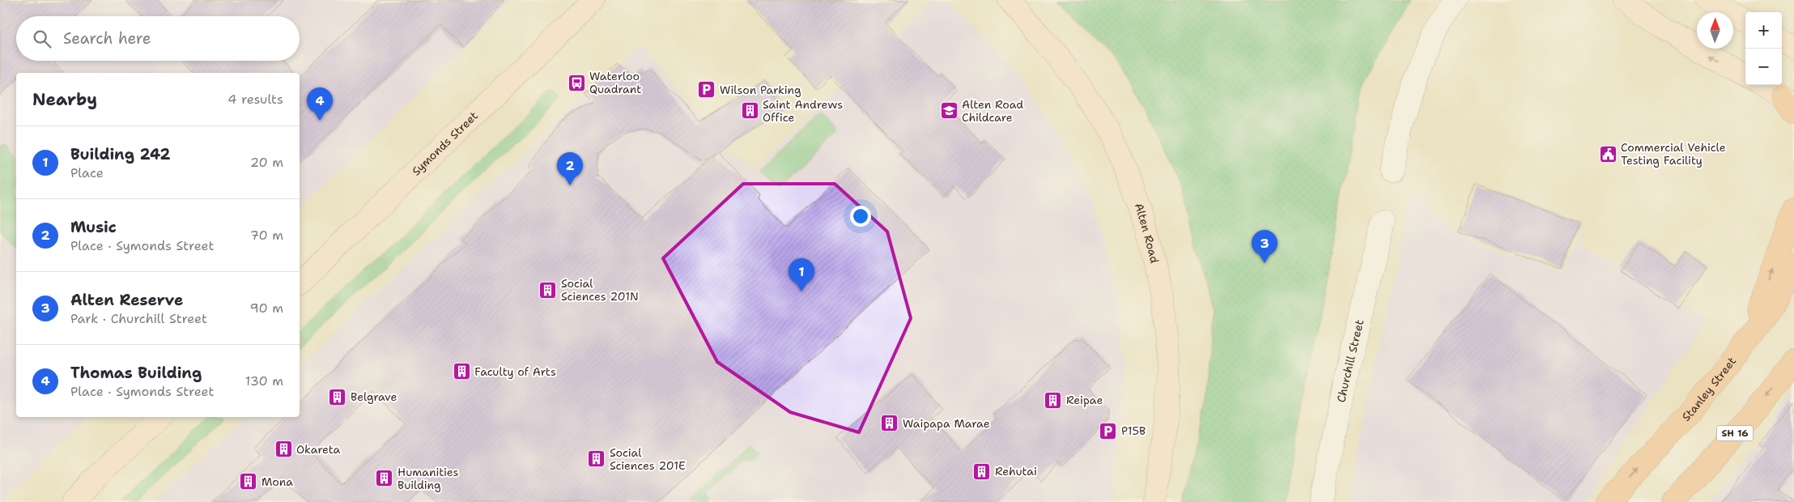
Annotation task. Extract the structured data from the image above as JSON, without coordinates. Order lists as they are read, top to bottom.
{
  "streets": {
    "highway": ["Stanley Street", "SH 16"],
    "main road": ["Symonds Street", "Alten Road"],
    "street": ["Churchill Street"]
  },
  "places": {
    "bus stop": ["Waterloo Quadrant"],
    "parking": ["Wilson Parking", "P15B"],
    "building": [
      "Saint Andrews Office",
      "Social Sciences 201N",
      "Faculty of Arts",
      "Belgrave",
      "Reipae",
      "Waipapa Marae",
      "Okareta",
      "Social Sciences 201E",
      "Rehutai",
      "Humanities Building",
      "Mona"
    ],
    "school or university": ["Alten Road Childcare"],
    "public building": ["Commercial Vehicle Testing Facility"]
  },
  "north": "top",
  "page": {
    "map_buttons": ["+", "−"],
    "search": "Search here",
    "heading": ["Nearby", "4 results"],
    "pins": [
      "4",
      "2",
      "3",
      "1"
    ],
    "list": [
      {
        "mark": "1",
        "name": "Building 242",
        "note": "Place",
        "value": "20 m"
      },
      {
        "mark": "2",
        "name": "Music",
        "note": "Place · Symonds Street",
        "value": "70 m"
      },
      {
        "mark": "3",
        "name": "Alten Reserve",
        "note": "Park · Churchill Street",
        "value": "90 m"
      },
      {
        "mark": "4",
        "name": "Thomas Building",
        "note": "Place · Symonds Street",
        "value": "130 m"
      }
    ]
  }
}
